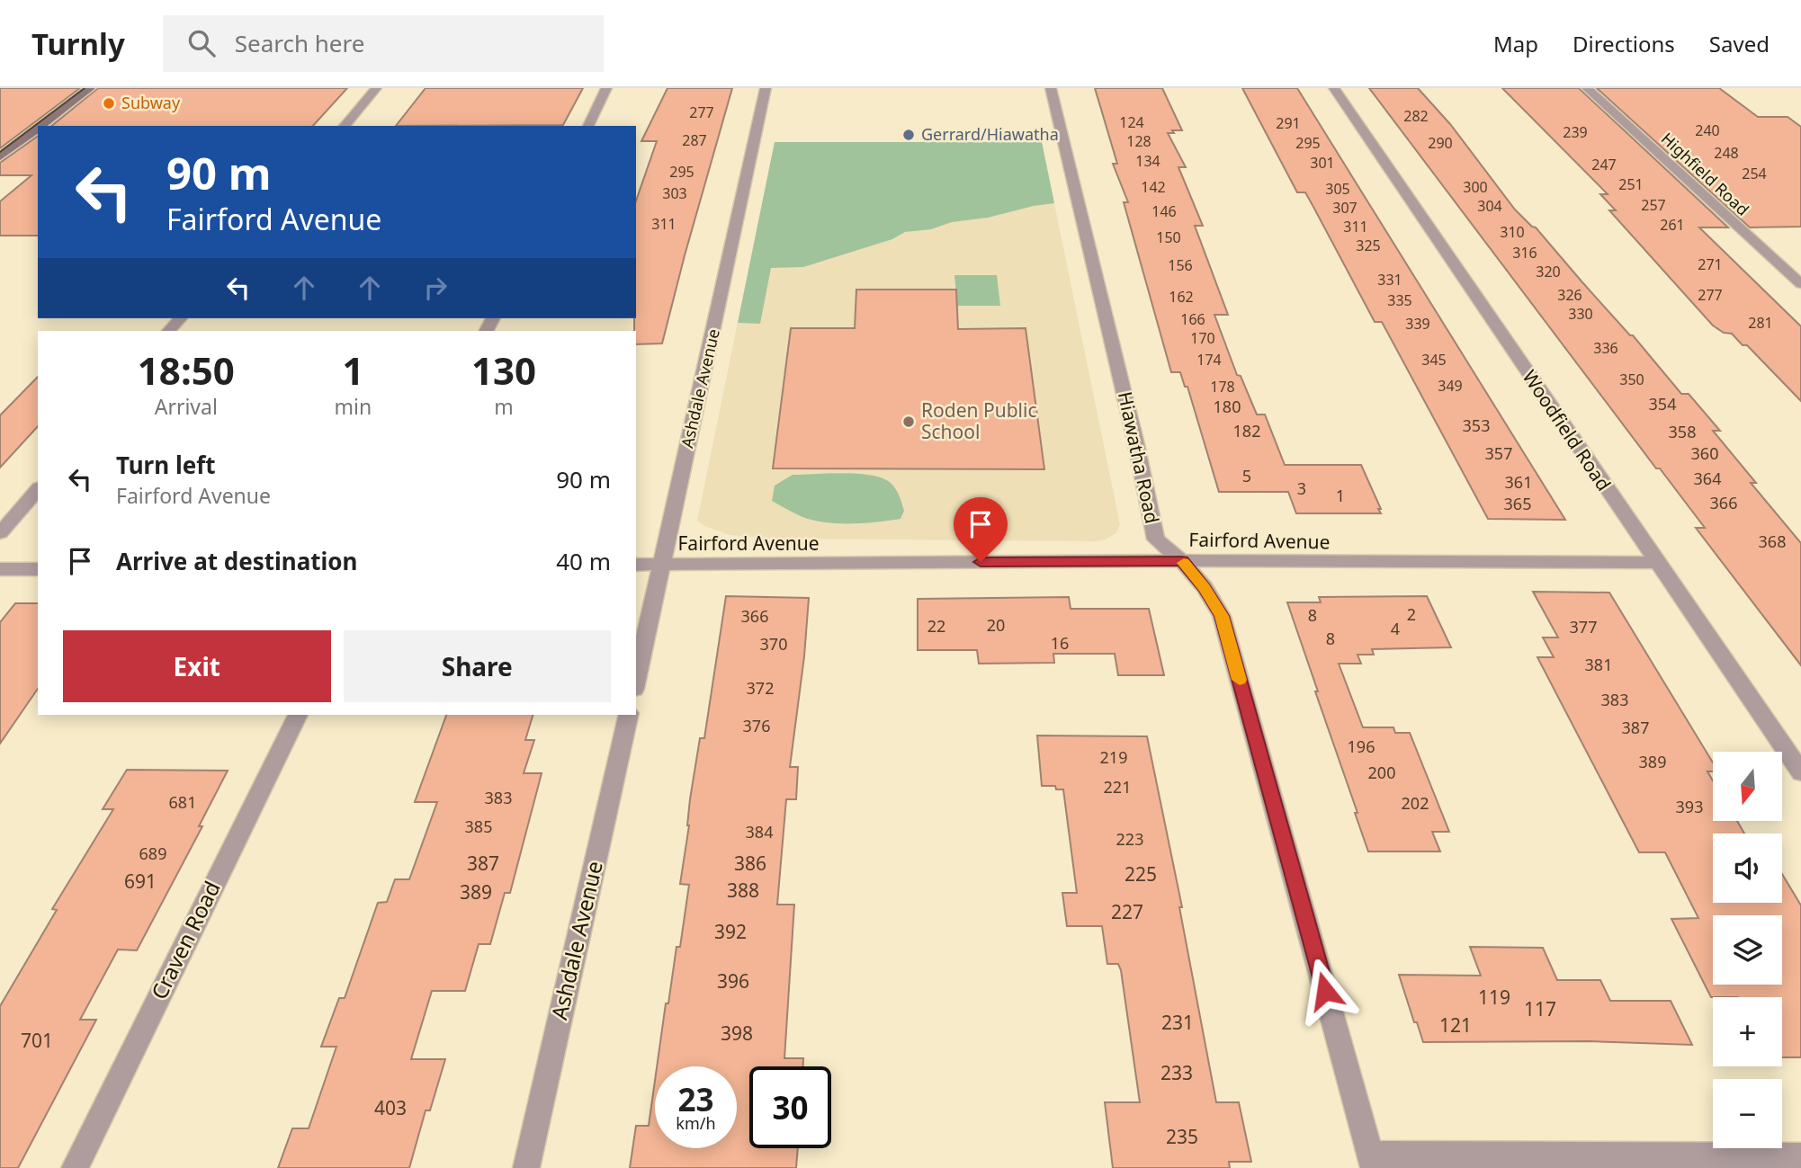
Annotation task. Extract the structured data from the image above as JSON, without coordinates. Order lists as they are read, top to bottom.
{
  "streets": {
    "street": [
      "Highfield Road",
      "Ashdale Avenue",
      "Woodfield Road",
      "Hiawatha Road",
      "Fairford Avenue",
      "Craven Road"
    ]
  },
  "crossings": [
    ["Ashdale Avenue", "Fairford Avenue"],
    ["Woodfield Road", "Fairford Avenue"],
    ["Hiawatha Road", "Fairford Avenue"]
  ],
  "places": ["Subway", "Gerrard/Hiawatha", "Roden Public School"],
  "house_numbers": [
    "277",
    "282",
    "124",
    "291",
    "240",
    "239",
    "287",
    "128",
    "295",
    "290",
    "248",
    "134",
    "301",
    "247",
    "295",
    "254",
    "251",
    "142",
    "300",
    "305",
    "303",
    "257",
    "304",
    "307",
    "146",
    "311",
    "261",
    "311",
    "310",
    "150",
    "325",
    "316",
    "271",
    "156",
    "320",
    "331",
    "326",
    "277",
    "162",
    "335",
    "330",
    "166",
    "281",
    "339",
    "170",
    "336",
    "174",
    "345",
    "350",
    "349",
    "178",
    "354",
    "180",
    "353",
    "182",
    "358",
    "357",
    "360",
    "5",
    "364",
    "361",
    "3",
    "1",
    "366",
    "365",
    "368",
    "2",
    "8",
    "366",
    "20",
    "22",
    "377",
    "4",
    "8",
    "16",
    "370",
    "381",
    "372",
    "383",
    "376",
    "387",
    "196",
    "219",
    "389",
    "200",
    "221",
    "383",
    "681",
    "202",
    "393",
    "385",
    "384",
    "223",
    "689",
    "387",
    "386",
    "225",
    "691",
    "388",
    "389",
    "227",
    "392",
    "396",
    "119",
    "117",
    "231",
    "121",
    "398",
    "701",
    "233",
    "403",
    "235"
  ],
  "north": "bottom",
  "page": {
    "header": "Turnly",
    "search": "Search here",
    "nav": ["Map", "Directions", "Saved"],
    "turn": ["90 m", "Fairford Avenue"],
    "eta": [
      "18:50",
      "Arrival",
      "1",
      "min",
      "130",
      "m"
    ],
    "list": [
      {
        "name": "Turn left",
        "note": "Fairford Avenue",
        "value": "90 m"
      },
      {
        "name": "Arrive at destination",
        "value": "40 m"
      }
    ],
    "buttons": ["Exit", "Share"],
    "map_buttons": ["+", "−"],
    "speed": "23 km/h",
    "limit": "30"
  }
}
